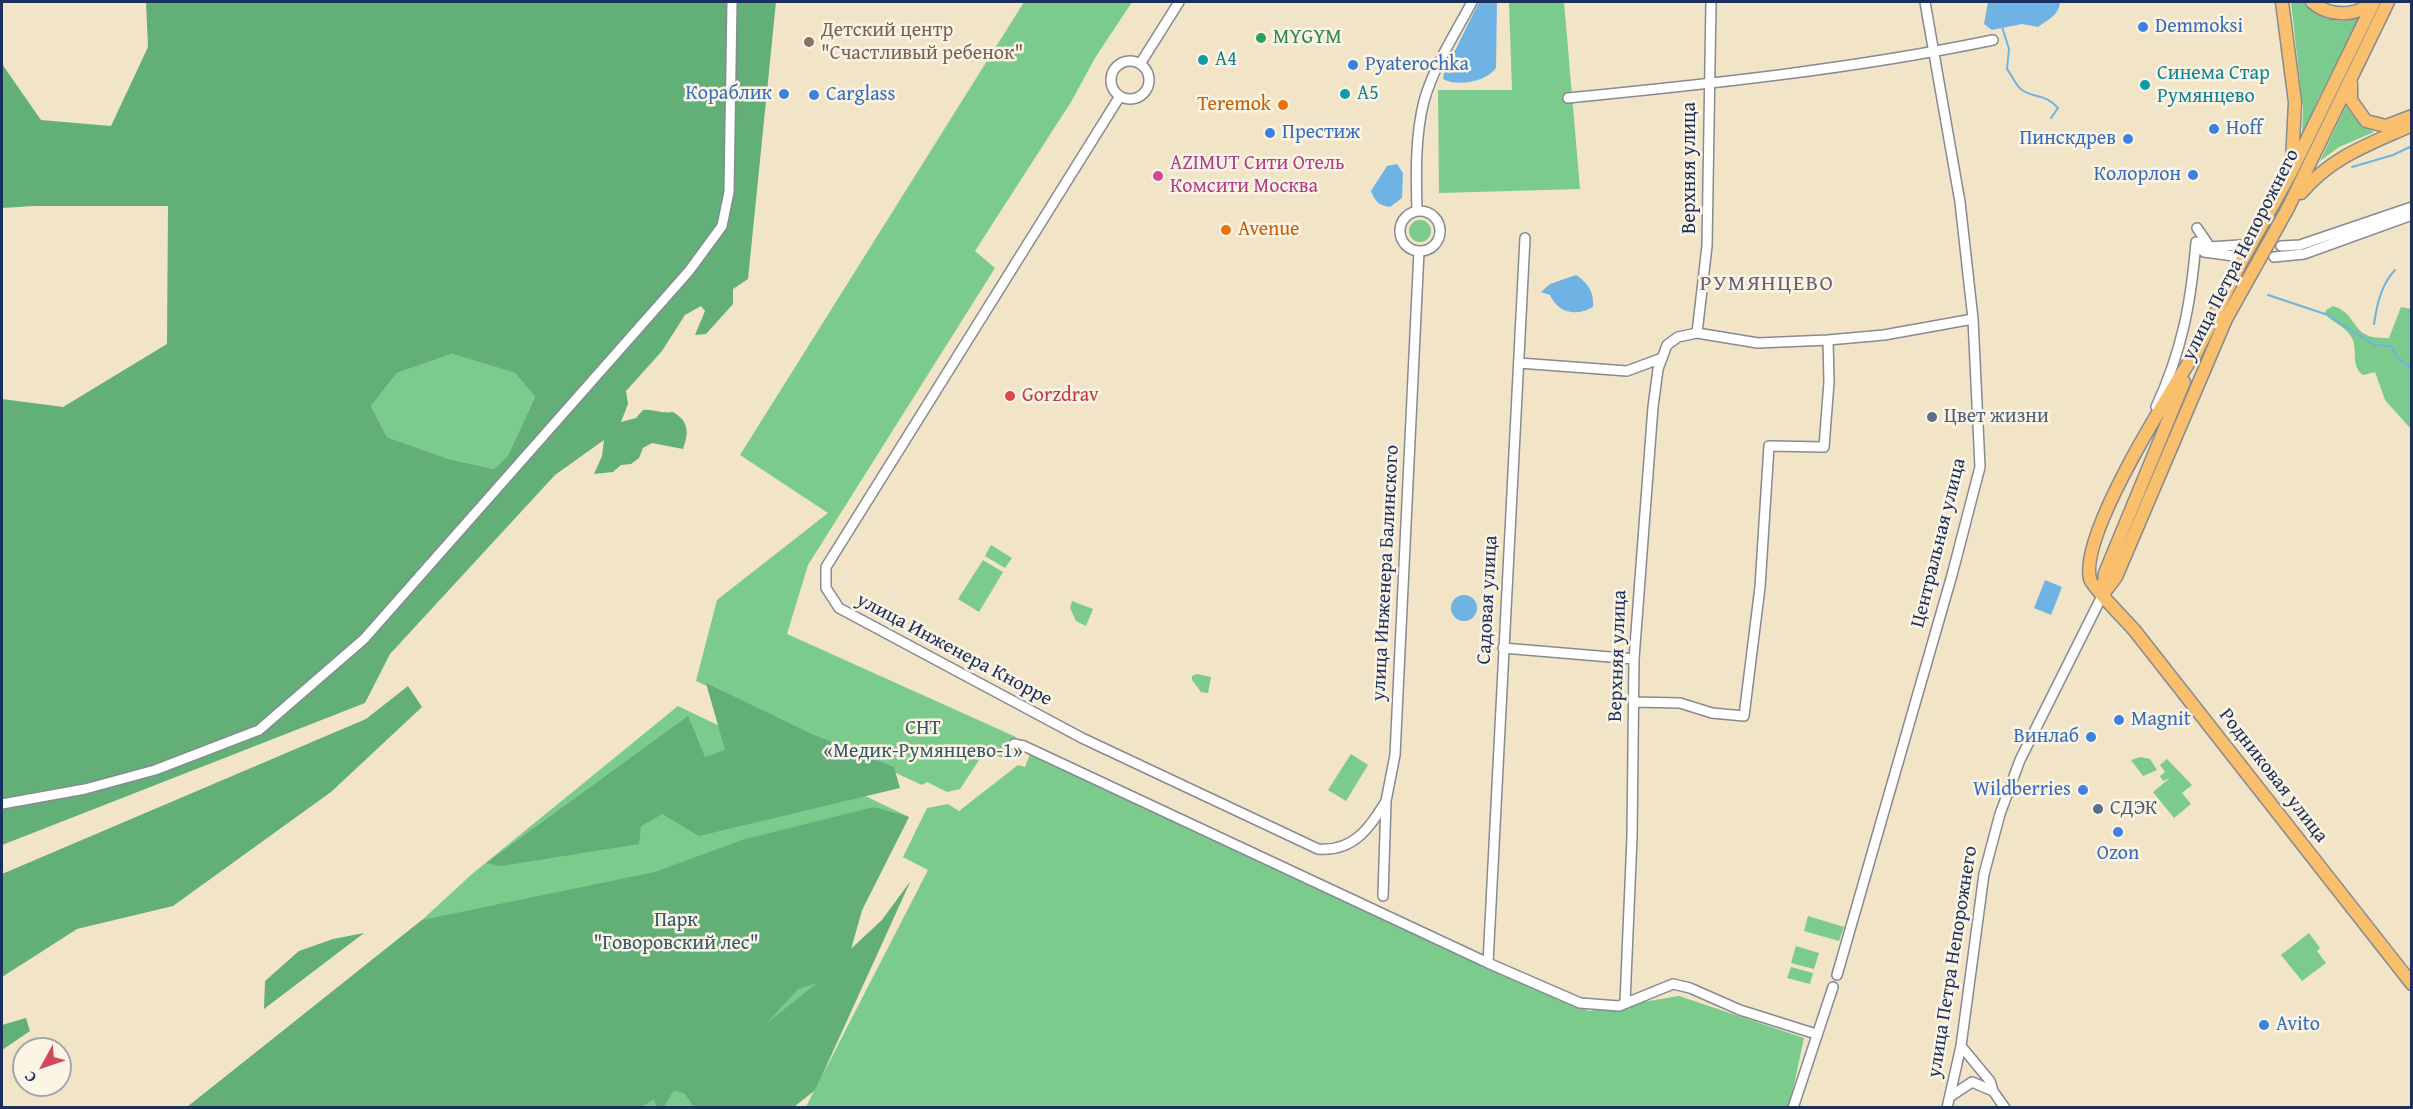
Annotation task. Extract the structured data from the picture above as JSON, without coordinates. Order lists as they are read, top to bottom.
{
  "streets": {
    "main road": ["улица Петра Непорожнего", "Родниковая улица"],
    "street": [
      "Верхняя улица",
      "Центральная улица",
      "улица Инженера Балинского",
      "Садовая улица",
      "улица Инженера Кнорре"
    ]
  },
  "crossings": [
    ["Верхняя улица", "Центральная улица"],
    ["улица Петра Непорожнего", "Родниковая улица"],
    ["улица Инженера Балинского", "улица Инженера Кнорре"]
  ],
  "districts": ["РУМЯНЦЕВО"],
  "parks": ["СНТ «Медик-Румянцево-1»", "Парк \"Говоровский лес\""],
  "places": [
    "Demmoksi",
    "MYGYM",
    "Детский центр \"Счастливый ребенок\"",
    "А4",
    "Pyaterochka",
    "Синема Стар Румянцево",
    "Кораблик",
    "А5",
    "Carglass",
    "Teremok",
    "Hoff",
    "Престиж",
    "Пинскдрев",
    "Колорлон",
    "AZIMUT Сити Отель Комсити Москва",
    "Avenue",
    "Gorzdrav",
    "Цвет жизни",
    "Magnit",
    "Винлаб",
    "Wildberries",
    "СДЭК",
    "Ozon",
    "Avito"
  ],
  "north": "bottom left"
}
